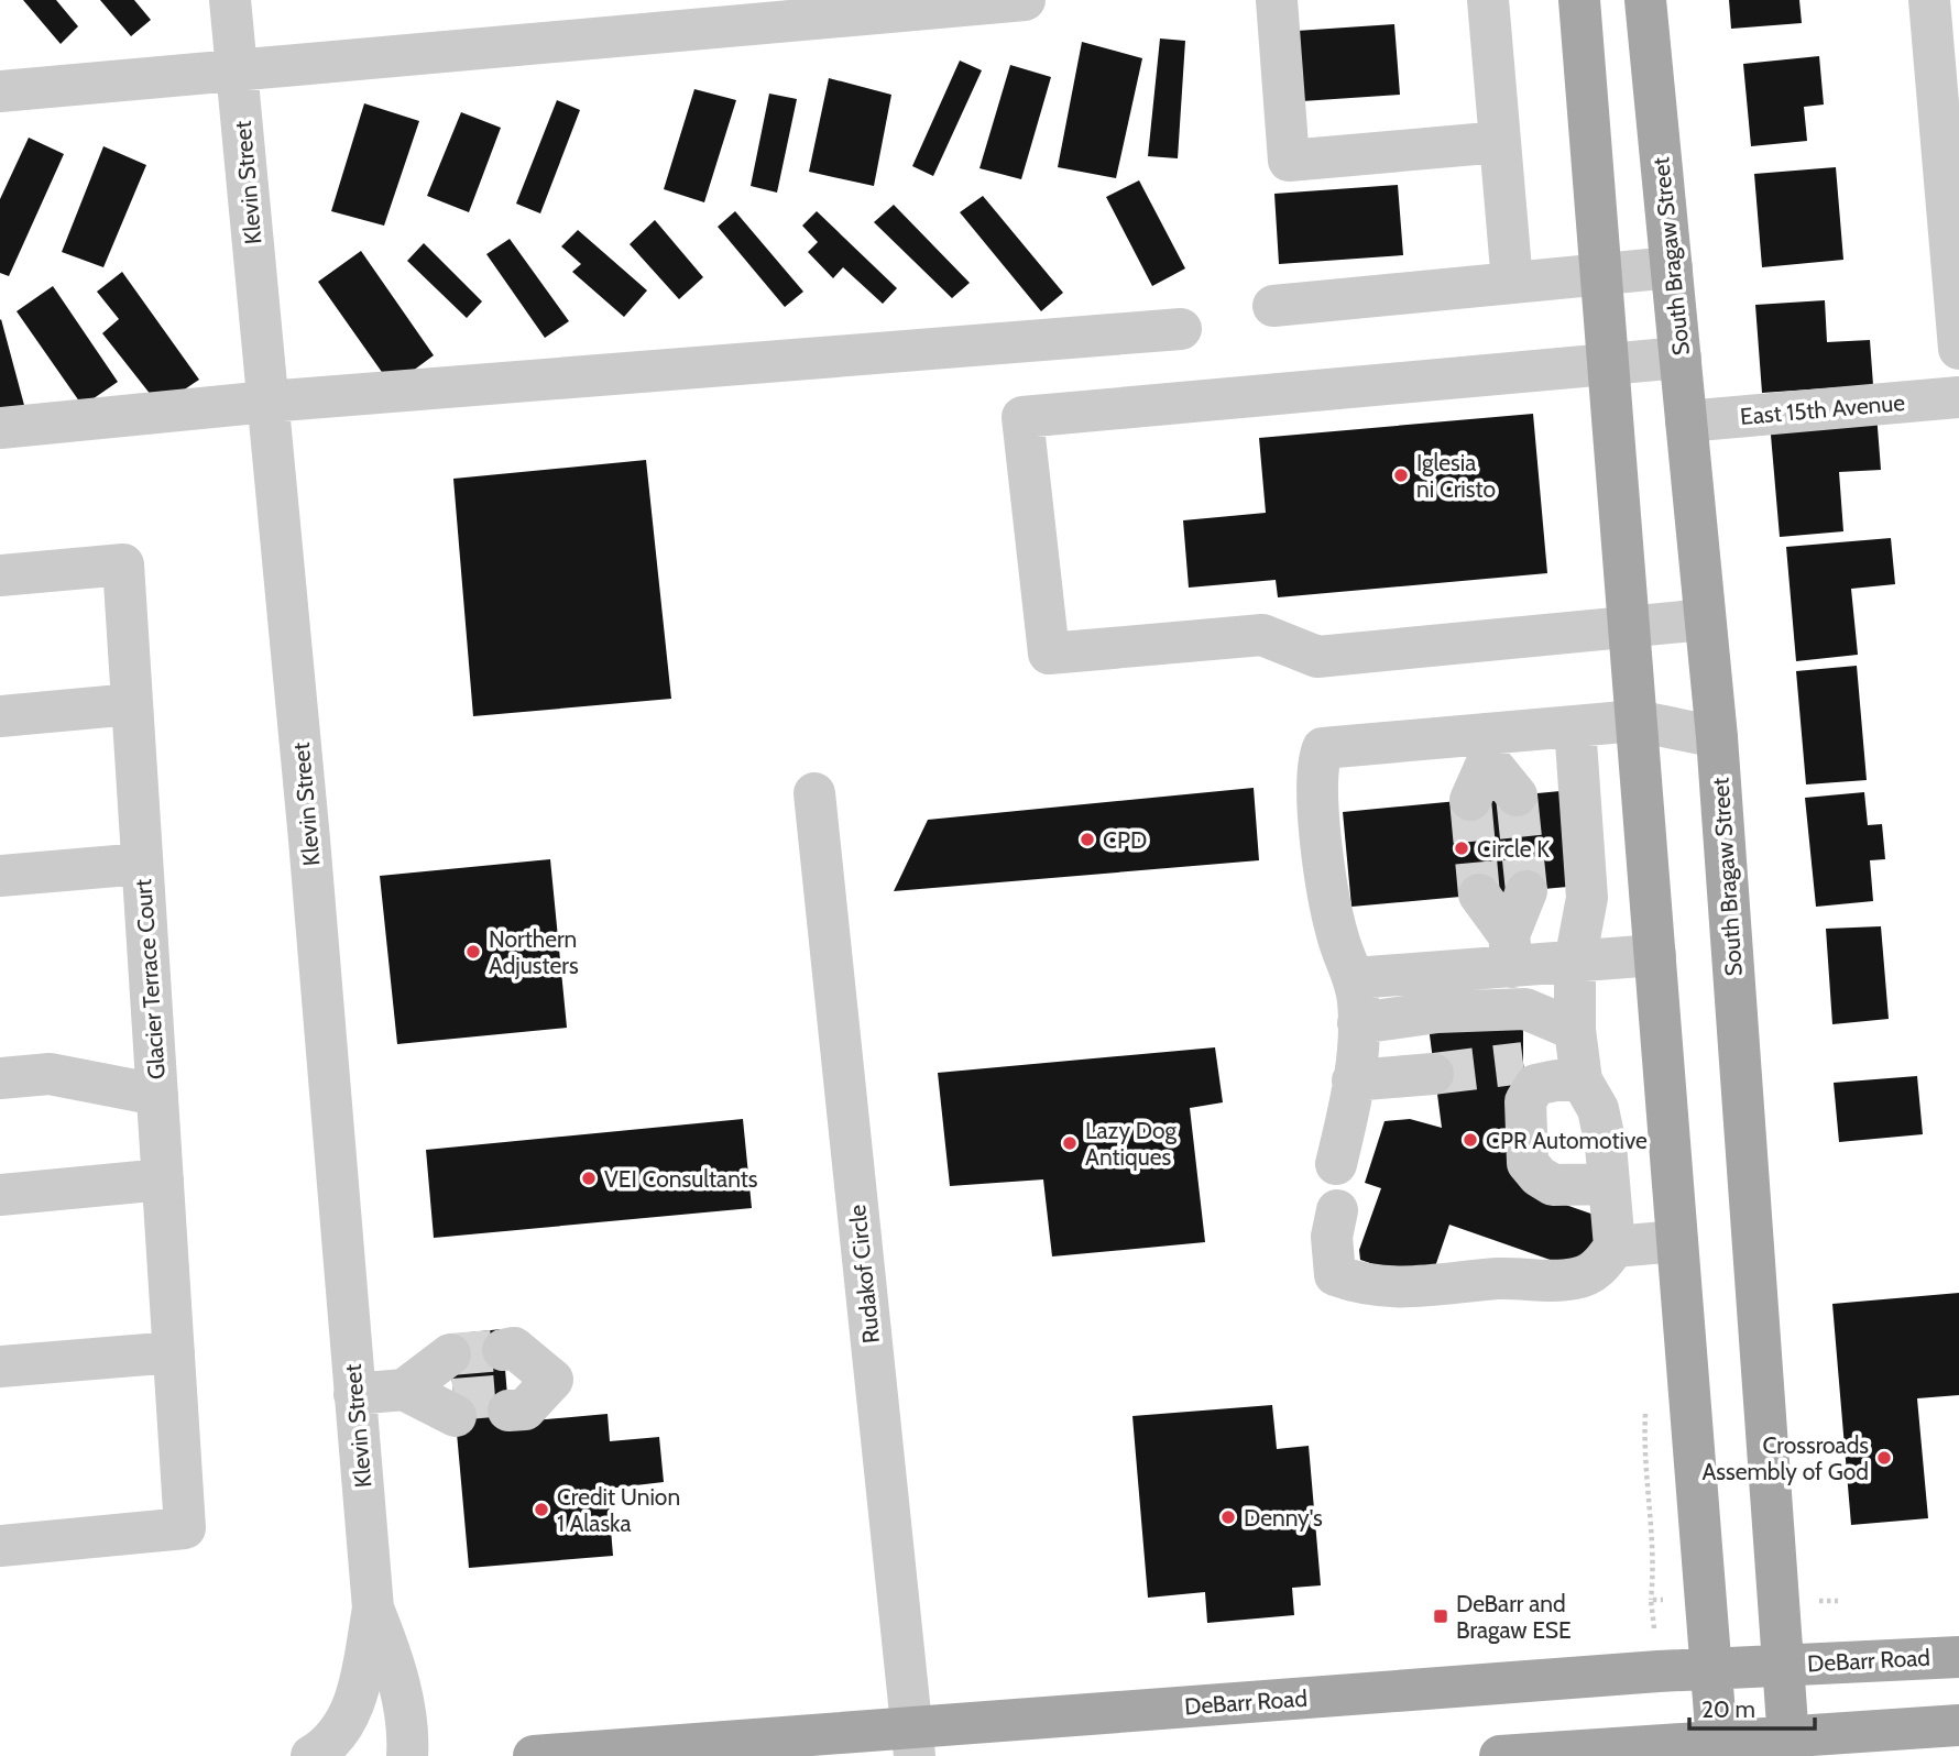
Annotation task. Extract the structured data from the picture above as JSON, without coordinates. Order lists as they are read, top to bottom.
{
  "streets": {
    "main road": ["South Bragaw Street", "DeBarr Road"],
    "street": [
      "Klevin Street",
      "East 15th Avenue",
      "Glacier Terrace Court",
      "Rudakof Circle"
    ]
  },
  "crossings": [
    ["South Bragaw Street", "East 15th Avenue"],
    ["South Bragaw Street", "DeBarr Road"],
    ["Rudakof Circle", "DeBarr Road"]
  ],
  "places": {
    "other": [
      "Iglesia ni Cristo",
      "CPD",
      "Circle K",
      "Northern Adjusters",
      "CPR Automotive",
      "Lazy Dog Antiques",
      "VEI Consultants",
      "Crossroads Assembly of God",
      "Credit Union 1 Alaska",
      "Denny's"
    ],
    "transit": ["DeBarr and Bragaw ESE"]
  },
  "scale_bar": "20 m"
}
